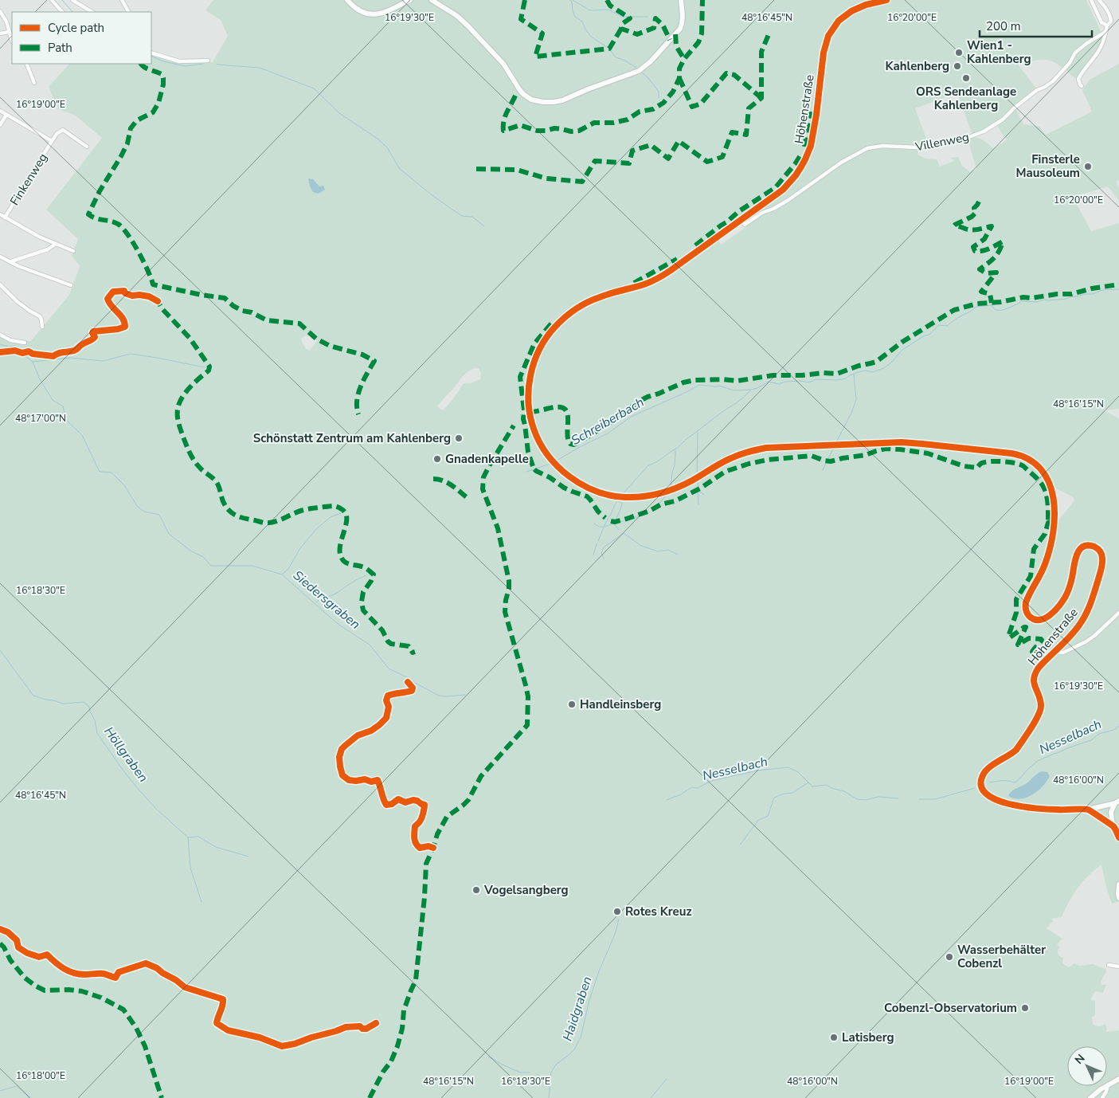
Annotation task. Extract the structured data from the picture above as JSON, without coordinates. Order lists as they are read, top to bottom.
{
  "streets": {
    "street": ["Höhenstraße", "Villenweg", "Finkenweg"]
  },
  "crossings": [
    ["Höhenstraße", "Villenweg"]
  ],
  "water": [
    "Schreiberbach",
    "Siedersgraben",
    "Nesselbach",
    "Höllgraben",
    "Haidgraben"
  ],
  "places": [
    "Wien1 - Kahlenberg",
    "Kahlenberg",
    "ORS Sendeanlage Kahlenberg",
    "Finsterle Mausoleum",
    "Schönstatt Zentrum am Kahlenberg",
    "Gnadenkapelle",
    "Handleinsberg",
    "Vogelsangberg",
    "Rotes Kreuz",
    "Wasserbehälter Cobenzl",
    "Cobenzl-Observatorium",
    "Latisberg"
  ],
  "legend": ["Cycle path", "Path"],
  "scale_bar": "200 m",
  "north": "top left",
  "coordinates": [
    "16°19'30\"E",
    "16°20'00\"E",
    "48°16'45\"N",
    "16°19'00\"E",
    "48°16'15\"N",
    "48°17'00\"N",
    "16°18'30\"E",
    "48°16'00\"N",
    "16°18'00\"E"
  ]
}
